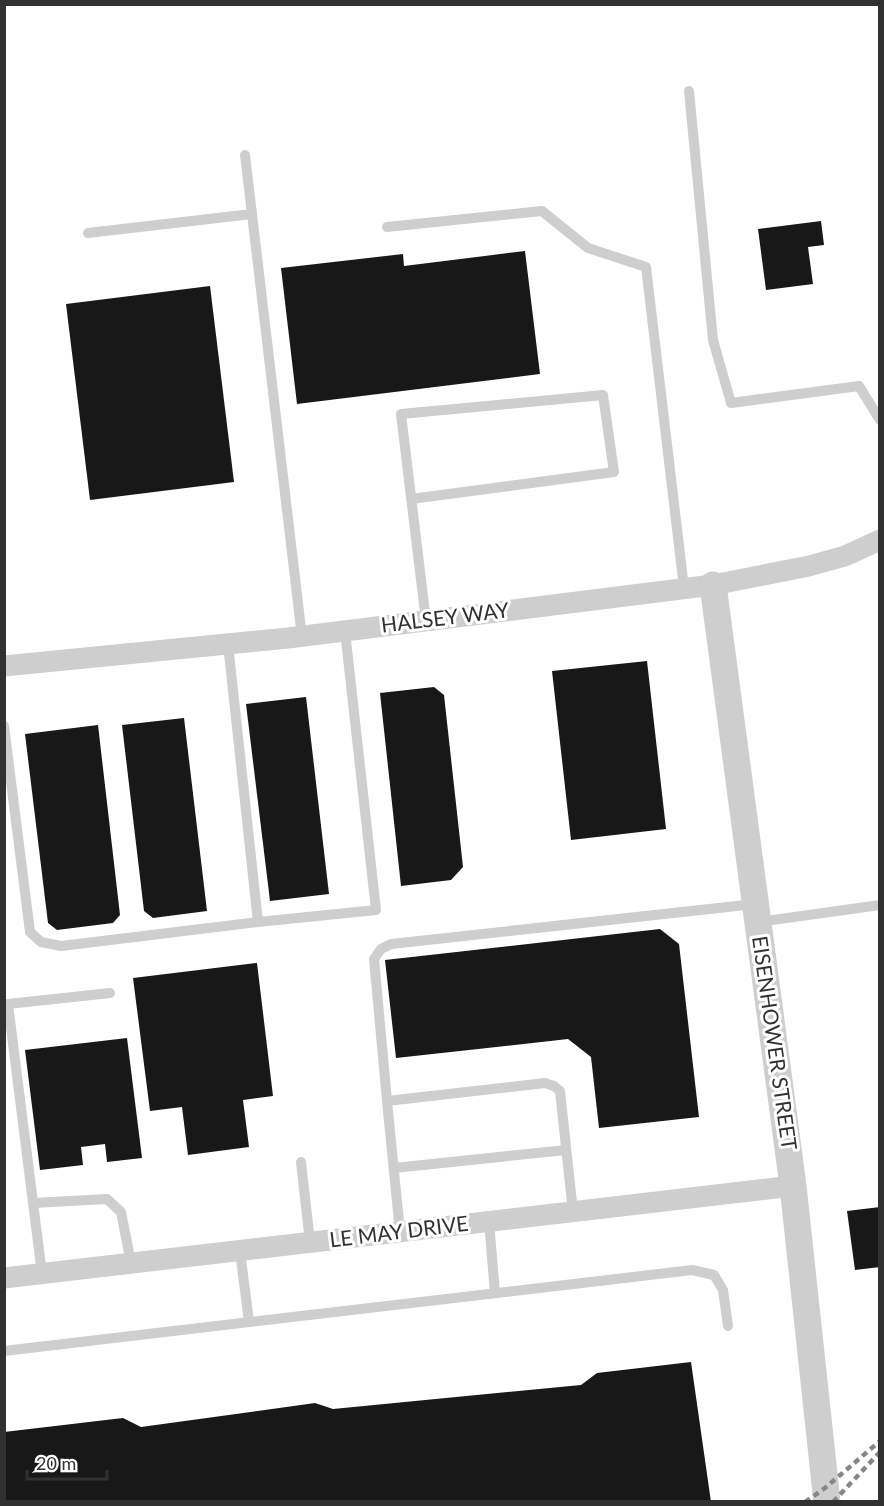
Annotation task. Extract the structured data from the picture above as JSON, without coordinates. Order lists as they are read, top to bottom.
{
  "streets": {
    "street": ["HALSEY WAY", "EISENHOWER STREET", "LE MAY DRIVE"]
  },
  "crossings": [
    ["HALSEY WAY", "EISENHOWER STREET"],
    ["EISENHOWER STREET", "LE MAY DRIVE"]
  ],
  "scale_bar": "20 m"
}
